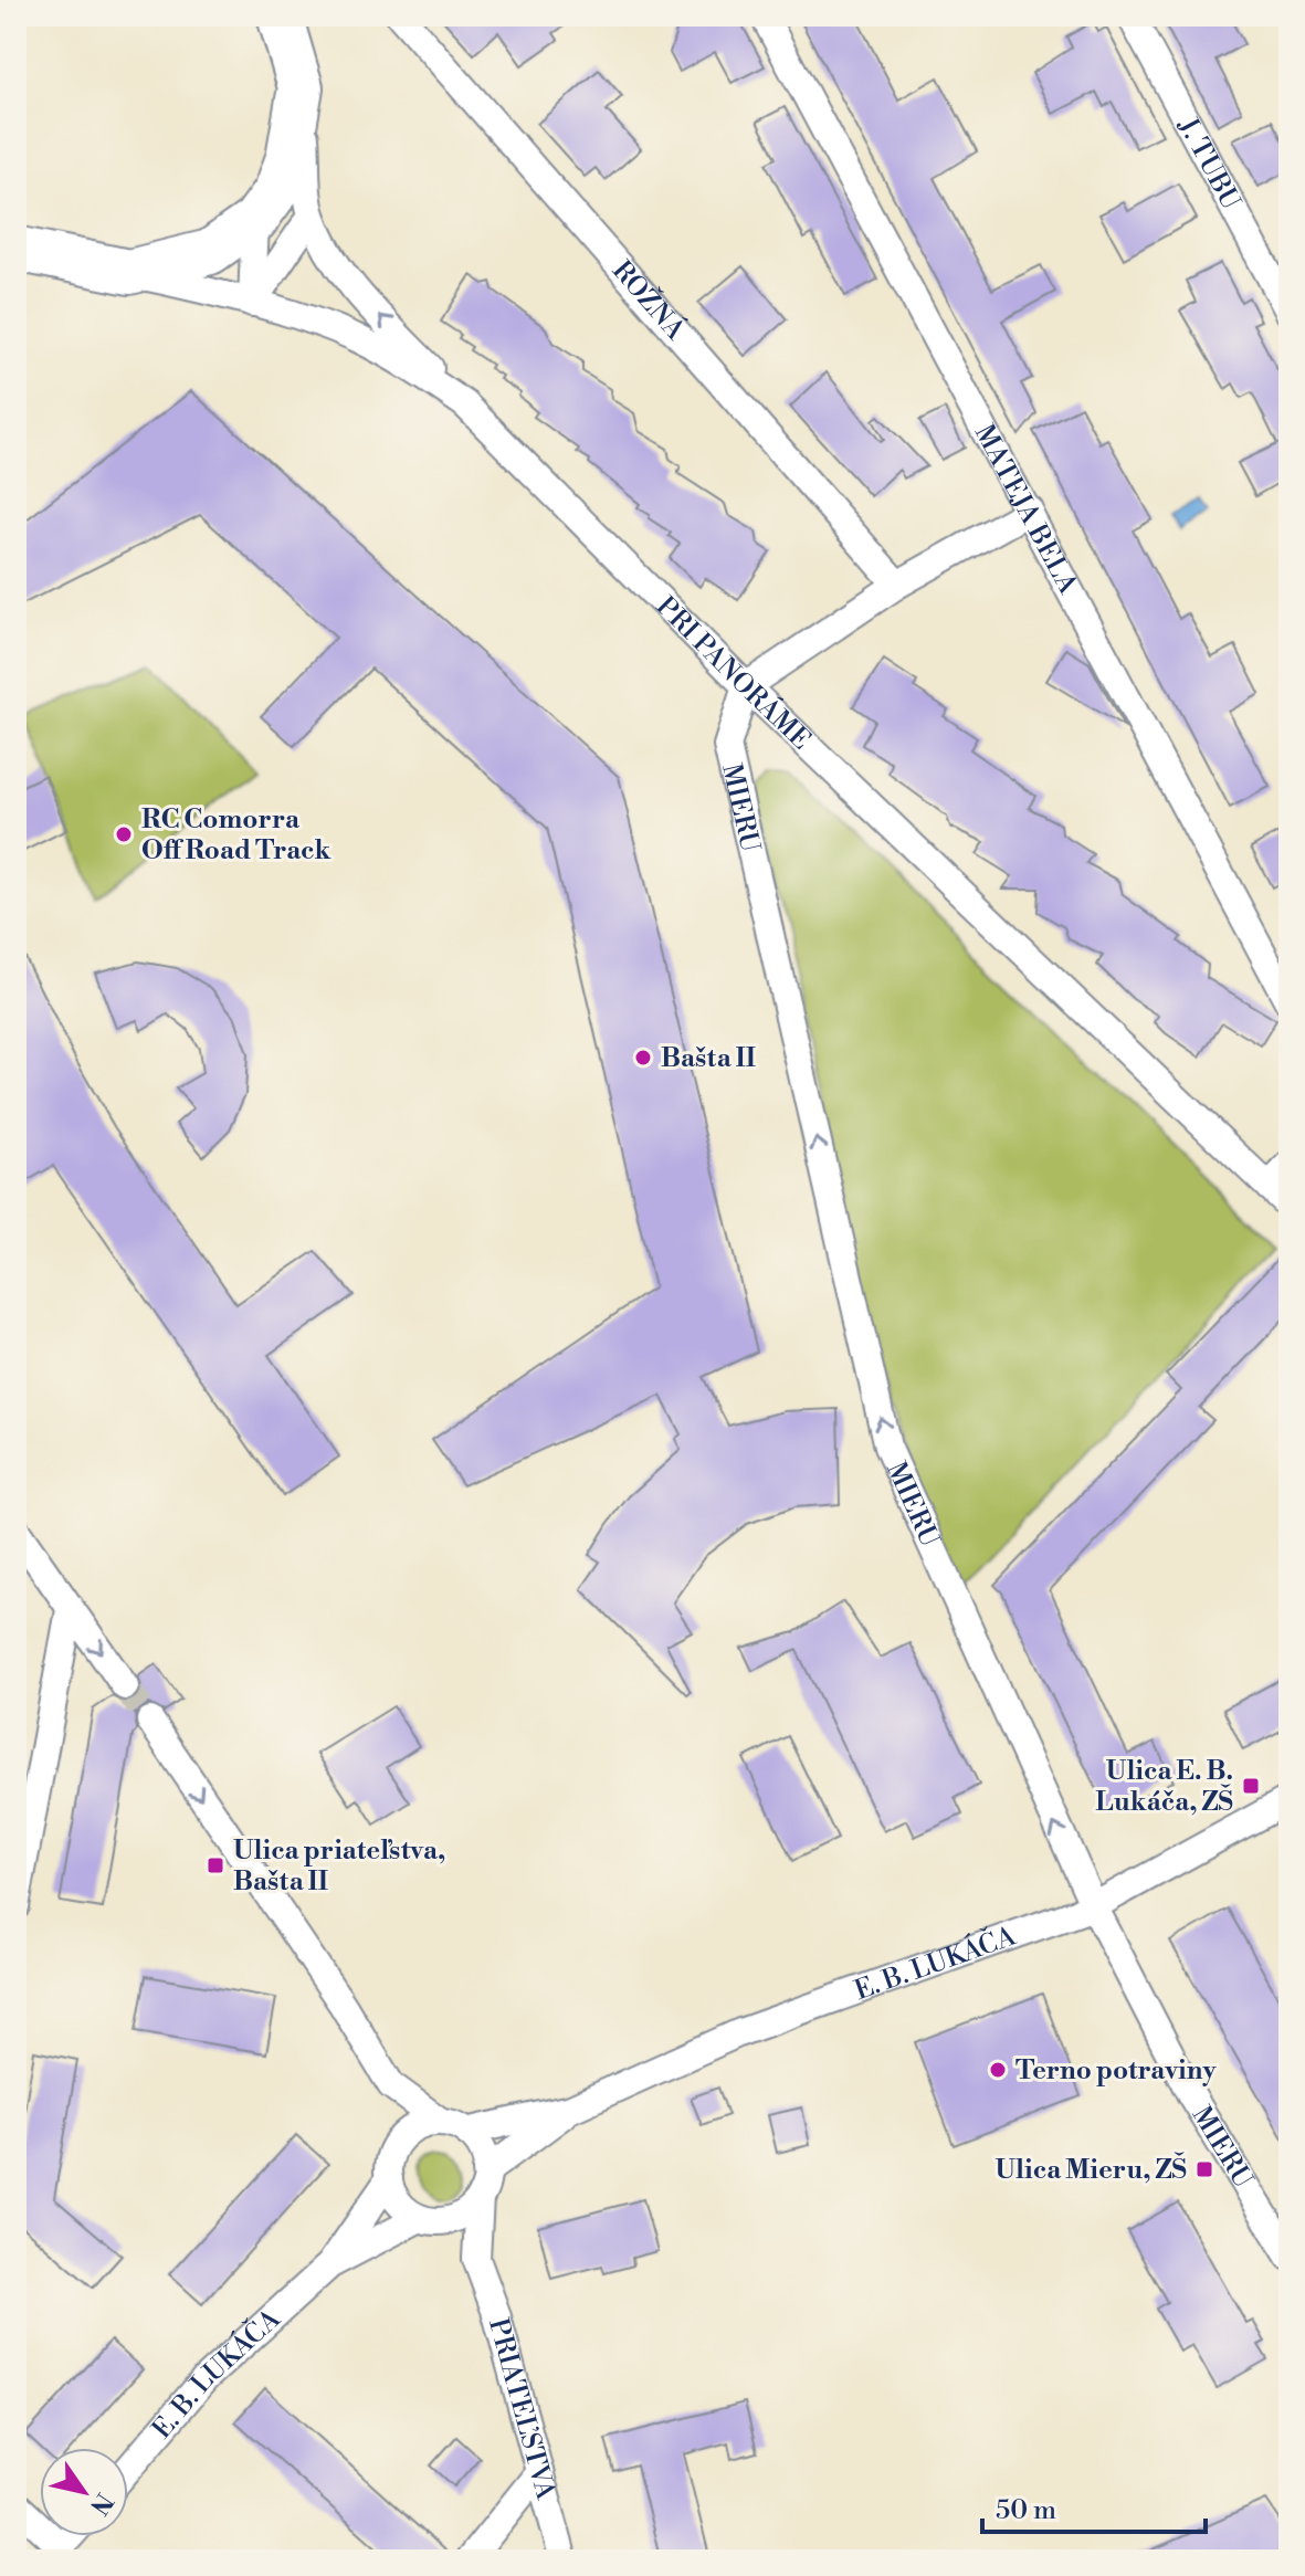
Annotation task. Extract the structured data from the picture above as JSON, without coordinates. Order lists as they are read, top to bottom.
{
  "streets": {
    "street": [
      "J. TUBU",
      "ROŽNÁ",
      "MATEJA BELA",
      "PRI PANORÁME",
      "MIERU",
      "E. B. LUKÁČA",
      "PRIATEĽSTVA"
    ]
  },
  "crossings": [
    ["PRI PANORÁME", "MIERU"],
    ["MIERU", "E. B. LUKÁČA"],
    ["E. B. LUKÁČA", "PRIATEĽSTVA"]
  ],
  "one_way": ["MIERU"],
  "places": {
    "other": ["RC Comorra Off Road Track", "Bašta II", "Terno potraviny"],
    "transit": ["Ulica E. B. Lukáča, ZŠ", "Ulica priateľstva, Bašta II", "Ulica Mieru, ZŠ"]
  },
  "scale_bar": "50 m",
  "north": "bottom right"
}
